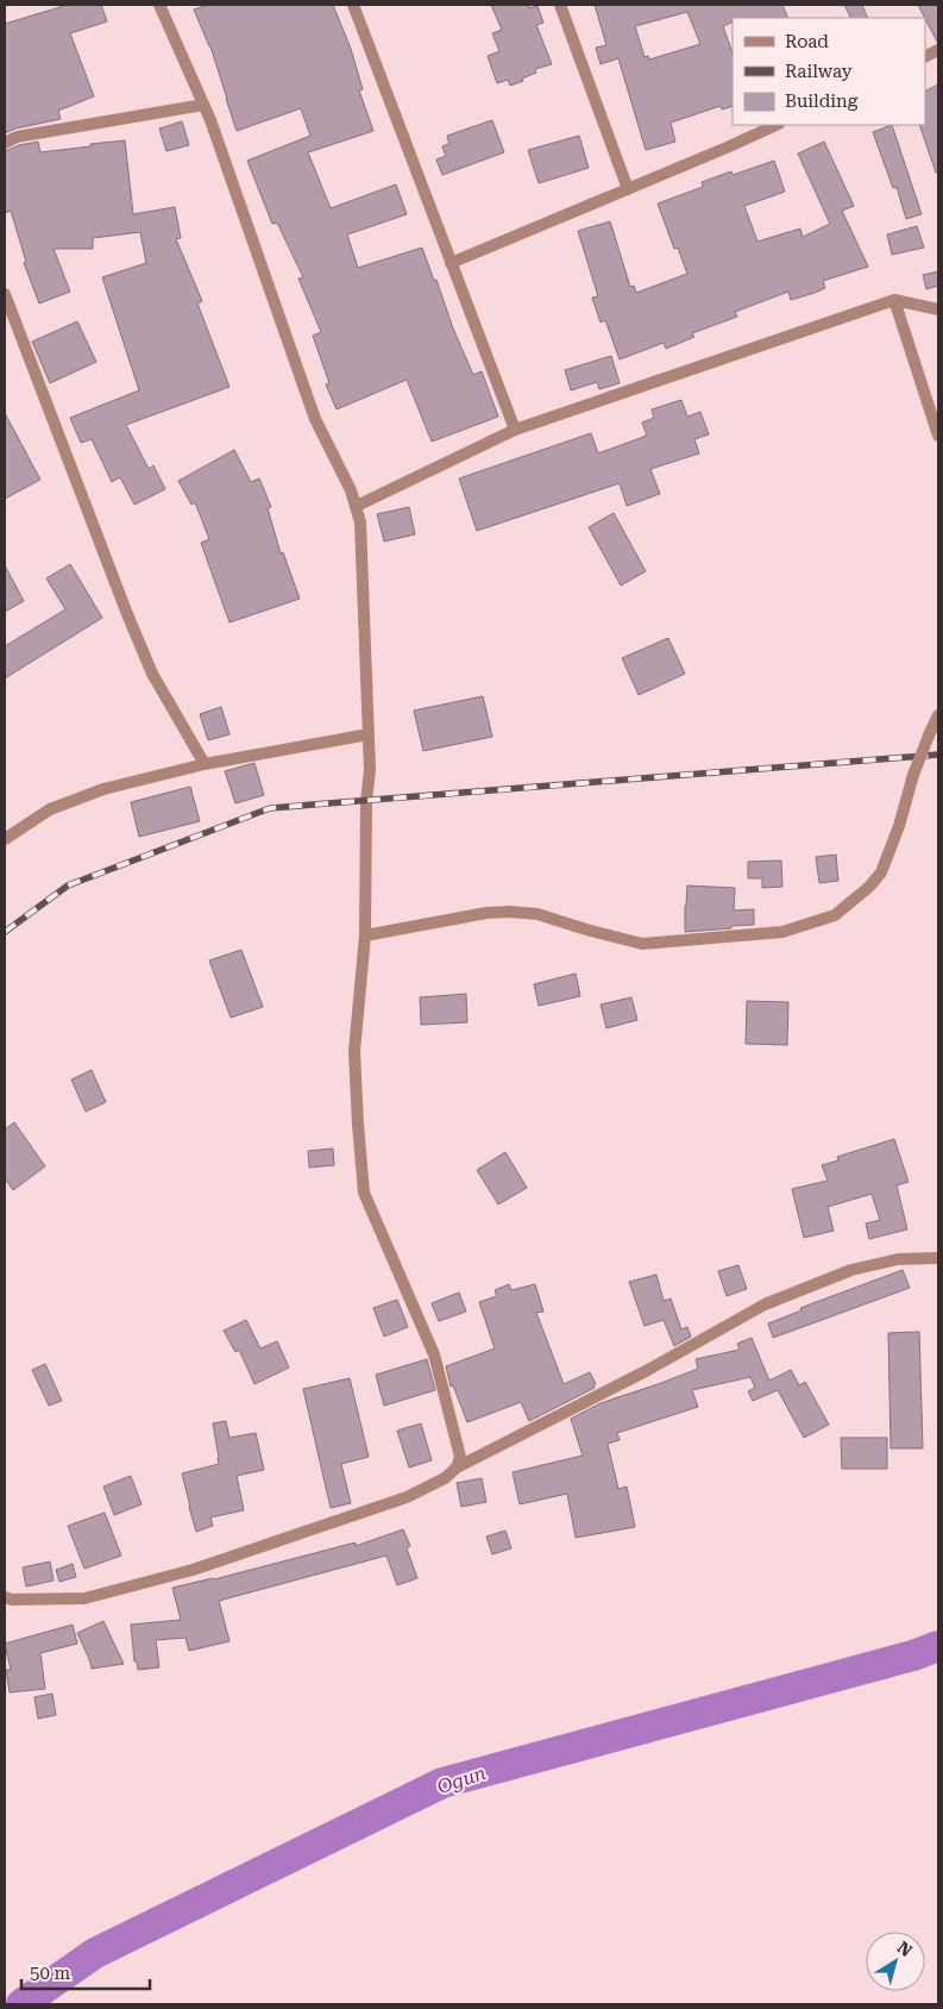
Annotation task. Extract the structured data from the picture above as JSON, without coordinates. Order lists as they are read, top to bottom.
{
  "water": ["Ogun"],
  "legend": ["Road", "Railway", "Building"],
  "scale_bar": "50 m",
  "north": "top right"
}
